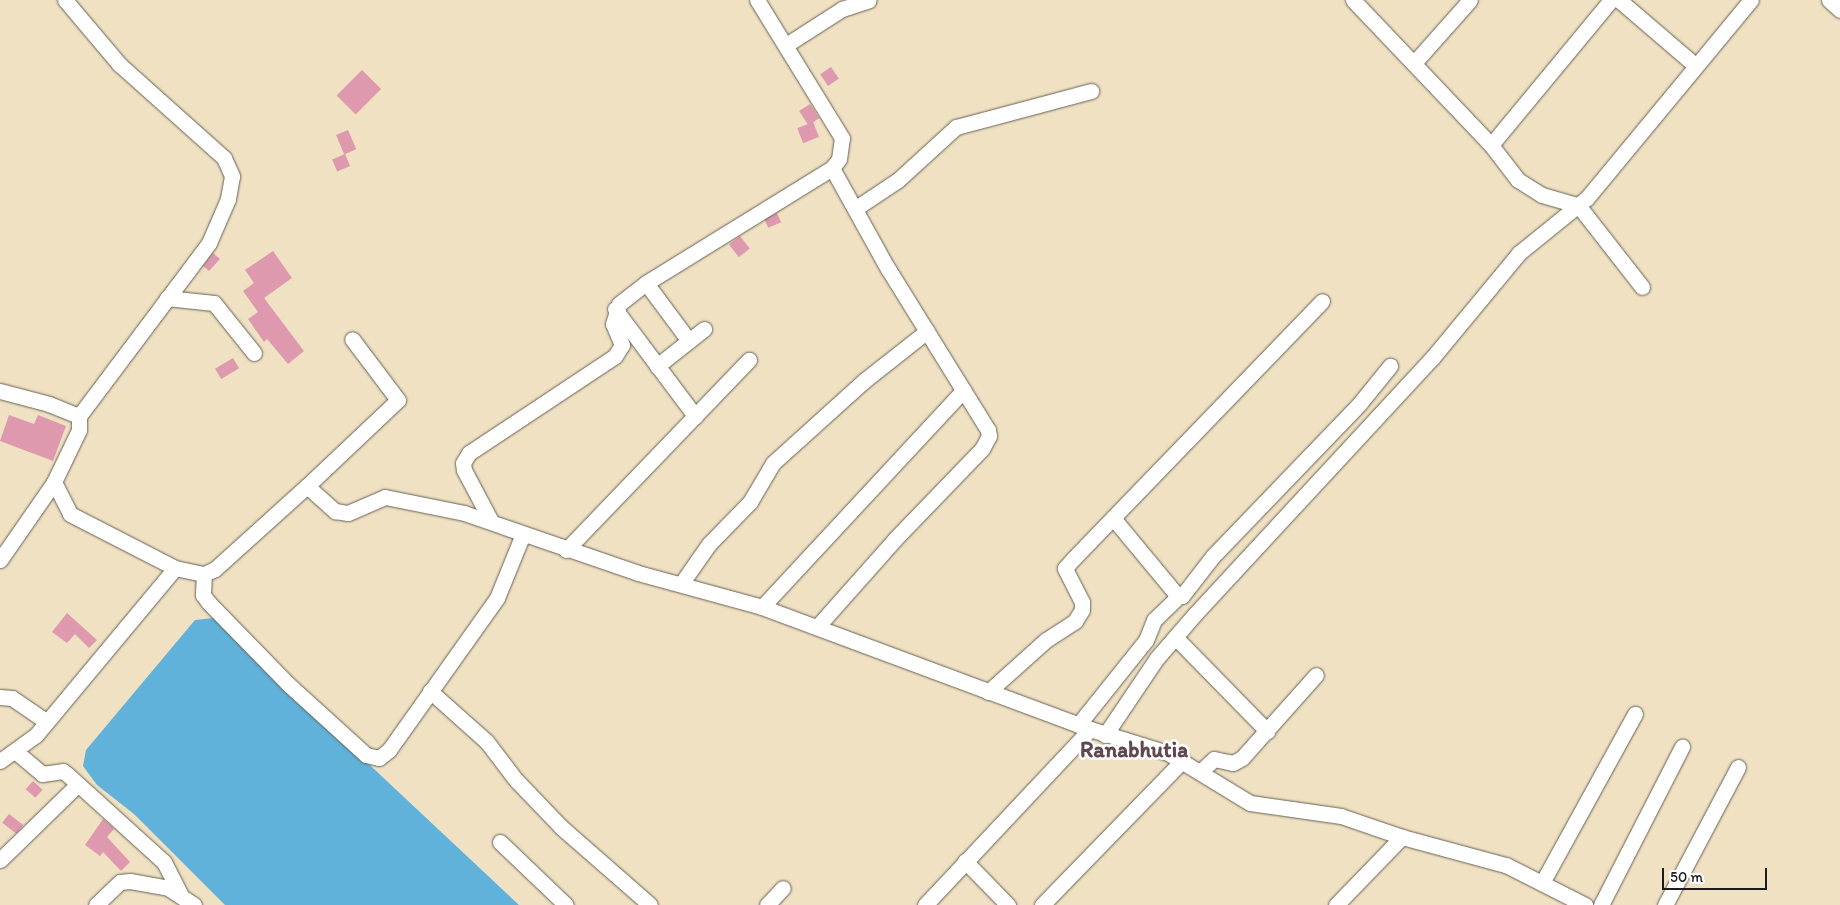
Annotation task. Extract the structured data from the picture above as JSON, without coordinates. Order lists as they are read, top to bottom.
{
  "districts": ["Ranabhutia"],
  "scale_bar": "50 m"
}
